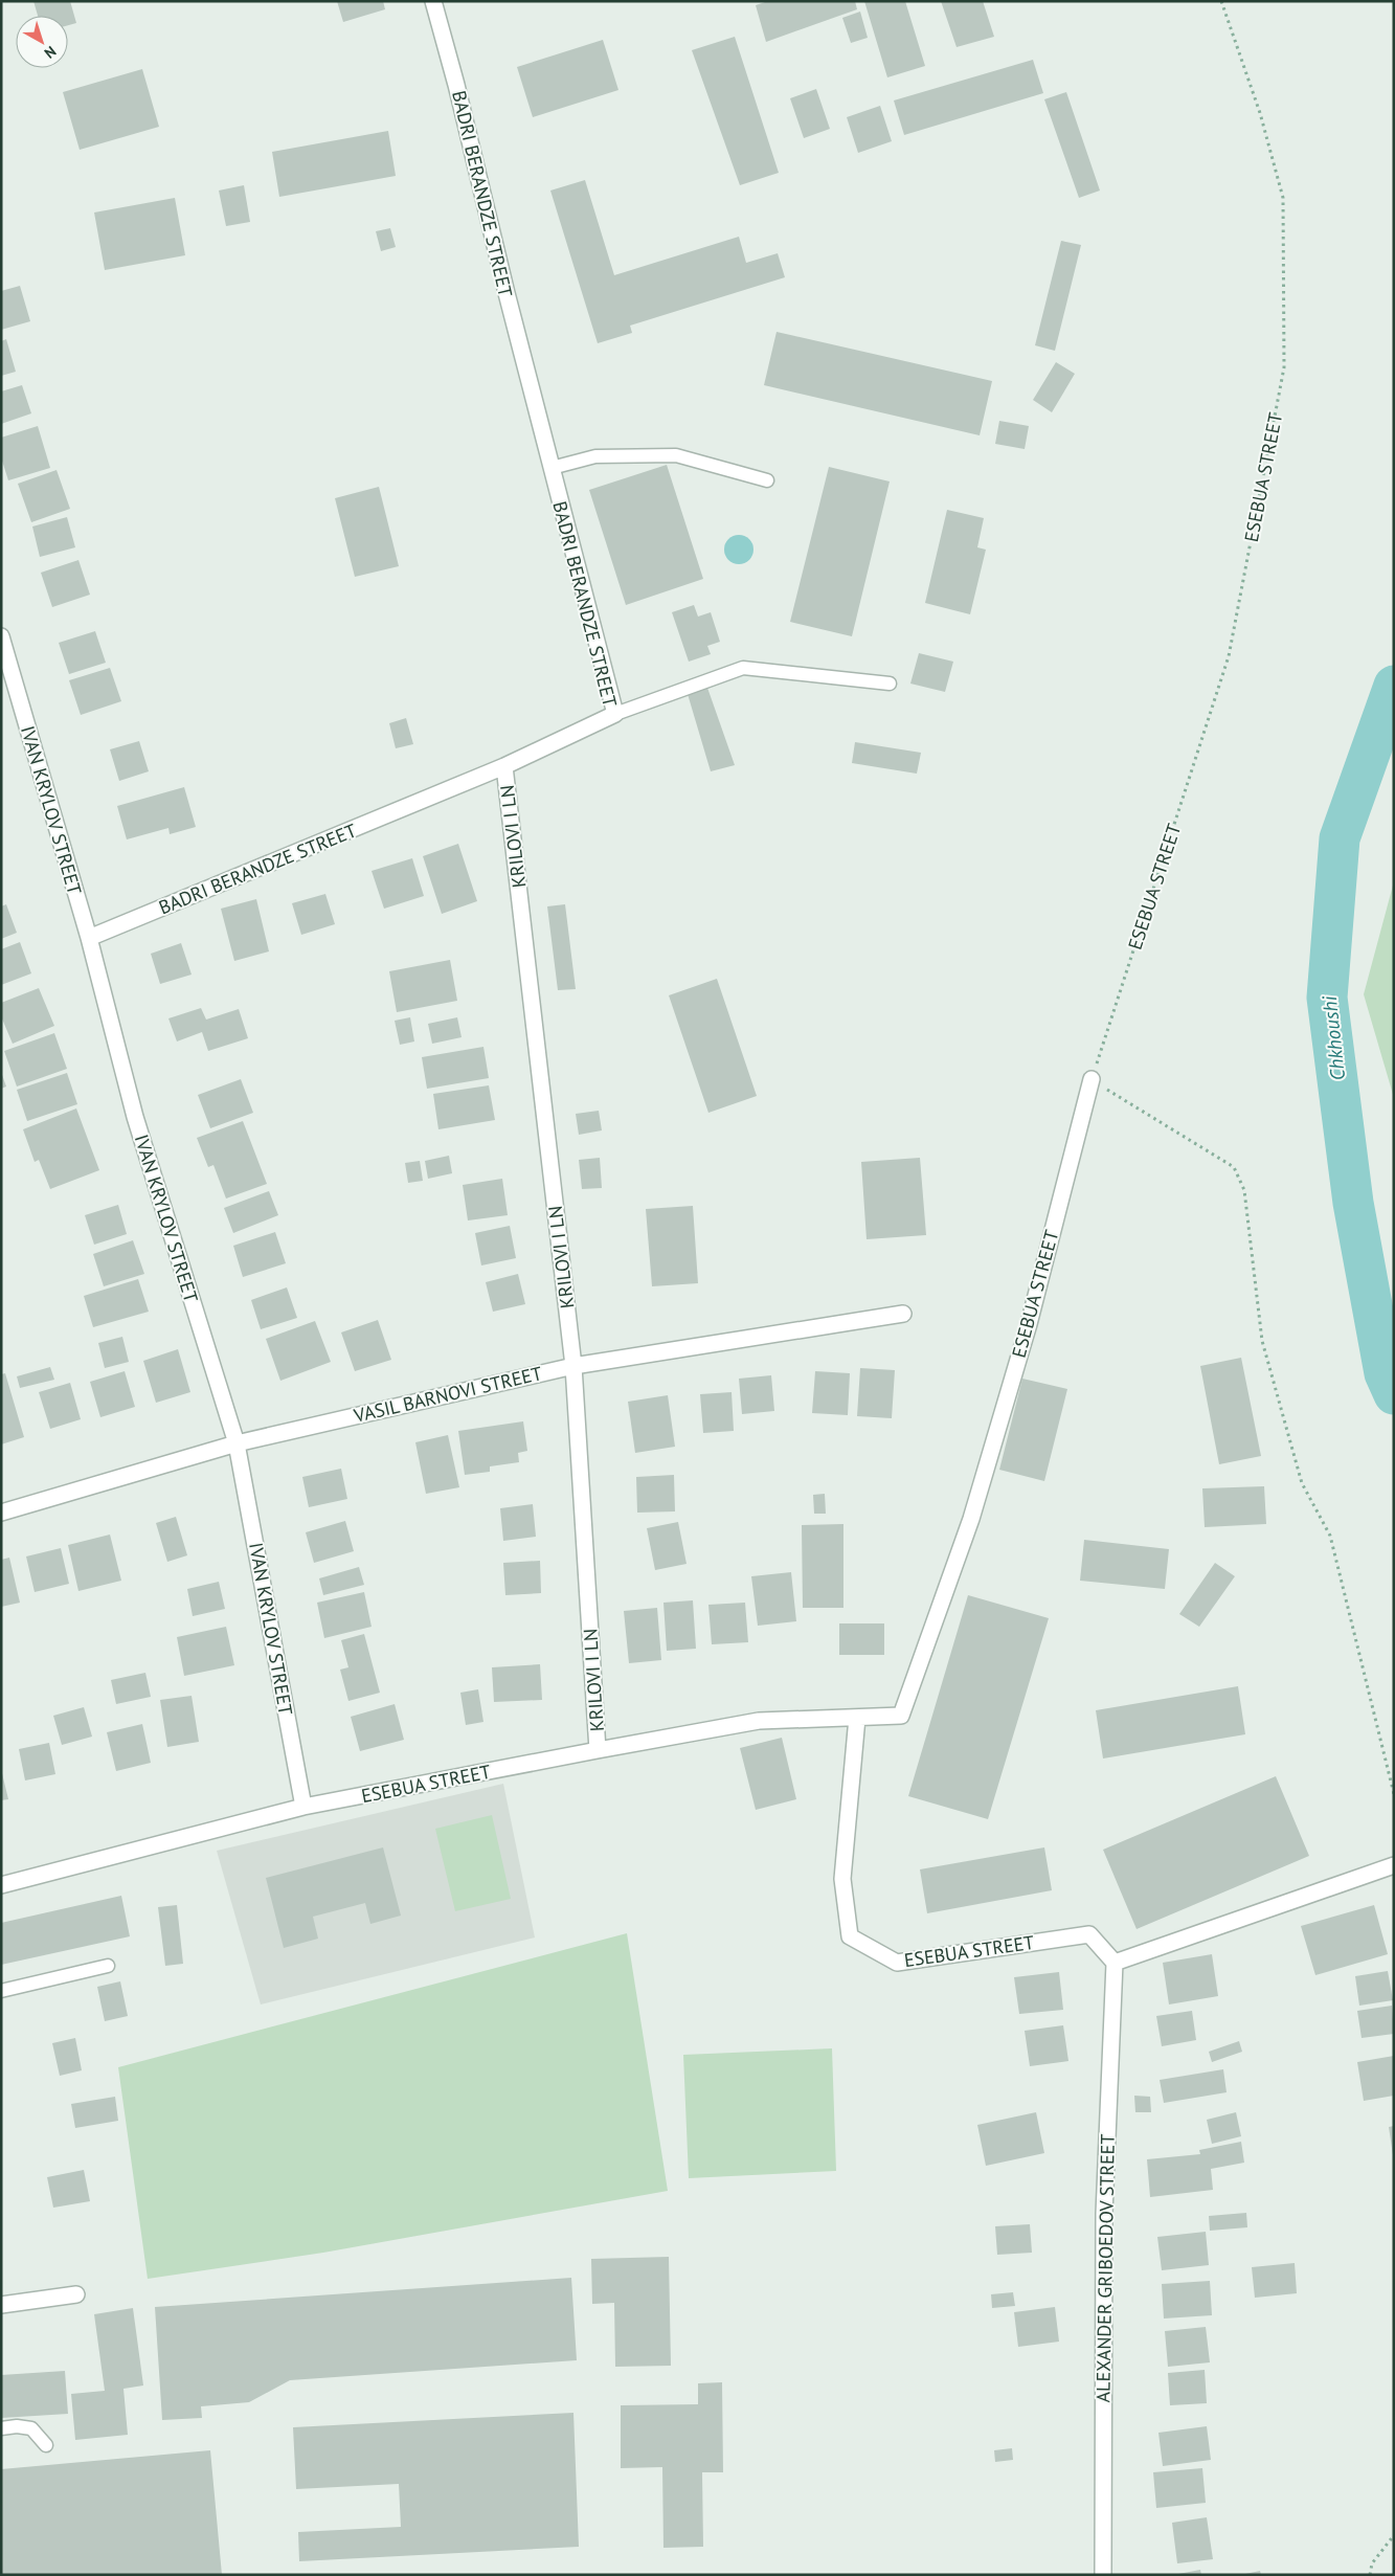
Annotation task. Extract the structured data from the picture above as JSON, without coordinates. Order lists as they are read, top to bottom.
{
  "streets": {
    "street": [
      "BADRI BERANDZE STREET",
      "ESEBUA STREET",
      "IVAN KRYLOV STREET",
      "KRILOVI I LN",
      "VASIL BARNOVI STREET",
      "ALEXANDER GRIBOEDOV STREET"
    ]
  },
  "crossings": [
    ["BADRI BERANDZE STREET", "IVAN KRYLOV STREET"],
    ["BADRI BERANDZE STREET", "KRILOVI I LN"],
    ["ESEBUA STREET", "IVAN KRYLOV STREET"],
    ["ESEBUA STREET", "KRILOVI I LN"],
    ["ESEBUA STREET", "ALEXANDER GRIBOEDOV STREET"],
    ["IVAN KRYLOV STREET", "VASIL BARNOVI STREET"],
    ["KRILOVI I LN", "VASIL BARNOVI STREET"]
  ],
  "water": ["Chkhoushi"],
  "north": "bottom right"
}
